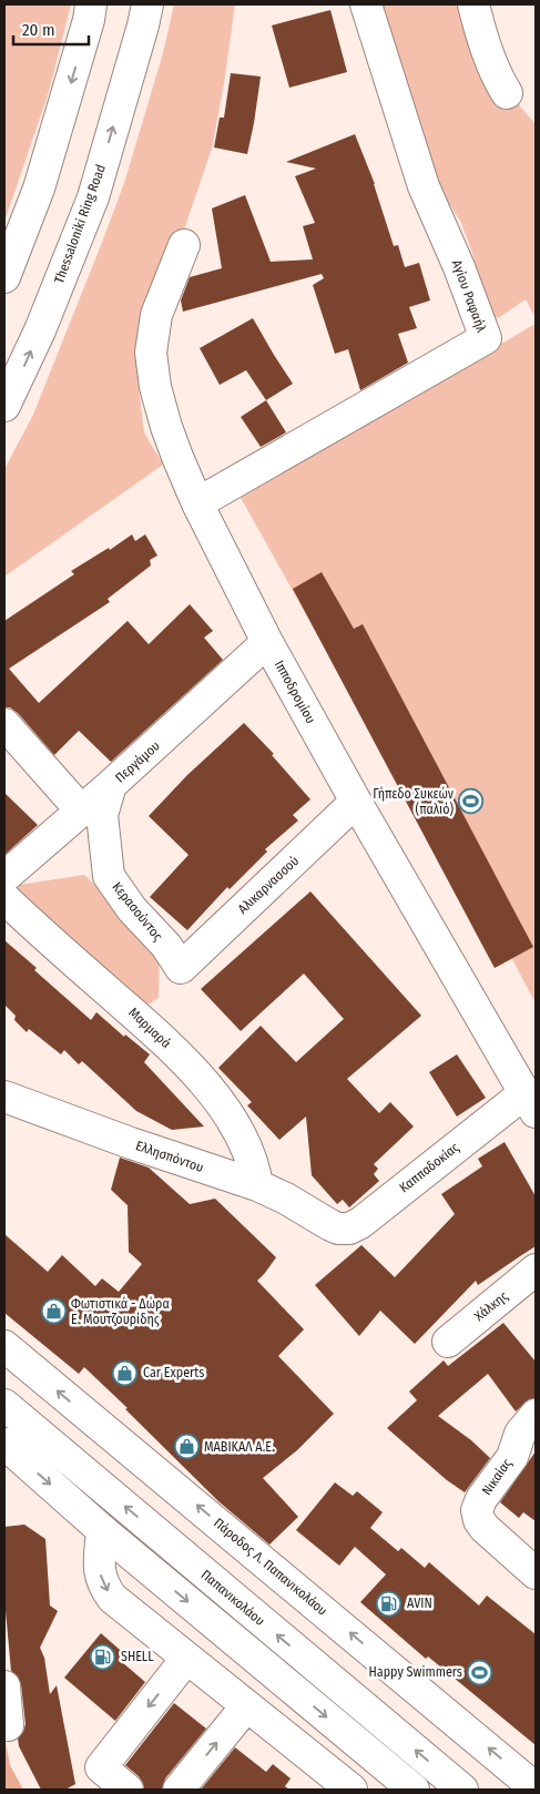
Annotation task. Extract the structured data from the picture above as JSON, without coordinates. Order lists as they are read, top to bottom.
{
  "streets": {
    "main road": [
      "Thessaloniki Ring Road",
      "Αγίου Ραφαήλ",
      "Ιπποδρομίου",
      "Περγάμου",
      "Αλικαρνασσού",
      "Κερασούντος",
      "Μαρμαρά",
      "Ελλησπόντου",
      "Καππαδοκίας",
      "Χάλκης",
      "Νικαίας",
      "Πάροδος Λ. Παπανικολάου",
      "Παπανικολάου"
    ]
  },
  "crossings": [
    ["Αγίου Ραφαήλ", "Ιπποδρομίου"],
    ["Ιπποδρομίου", "Περγάμου"],
    ["Ιπποδρομίου", "Αλικαρνασσού"],
    ["Ιπποδρομίου", "Καππαδοκίας"],
    ["Περγάμου", "Κερασούντος"],
    ["Αλικαρνασσού", "Κερασούντος"],
    ["Μαρμαρά", "Ελλησπόντου"],
    ["Ελλησπόντου", "Καππαδοκίας"]
  ],
  "places": {
    "sports": ["Γήπεδο Συκεών (παλιό)", "Happy Swimmers"],
    "shop": ["Φωτιστικά - Δώρα Ε. Μουτζουρίδης", "Car Experts", "ΜΑΒΙΚΑΛ Α.Ε."],
    "fuel station": ["AVIN", "SHELL"]
  },
  "scale_bar": "20 m"
}
